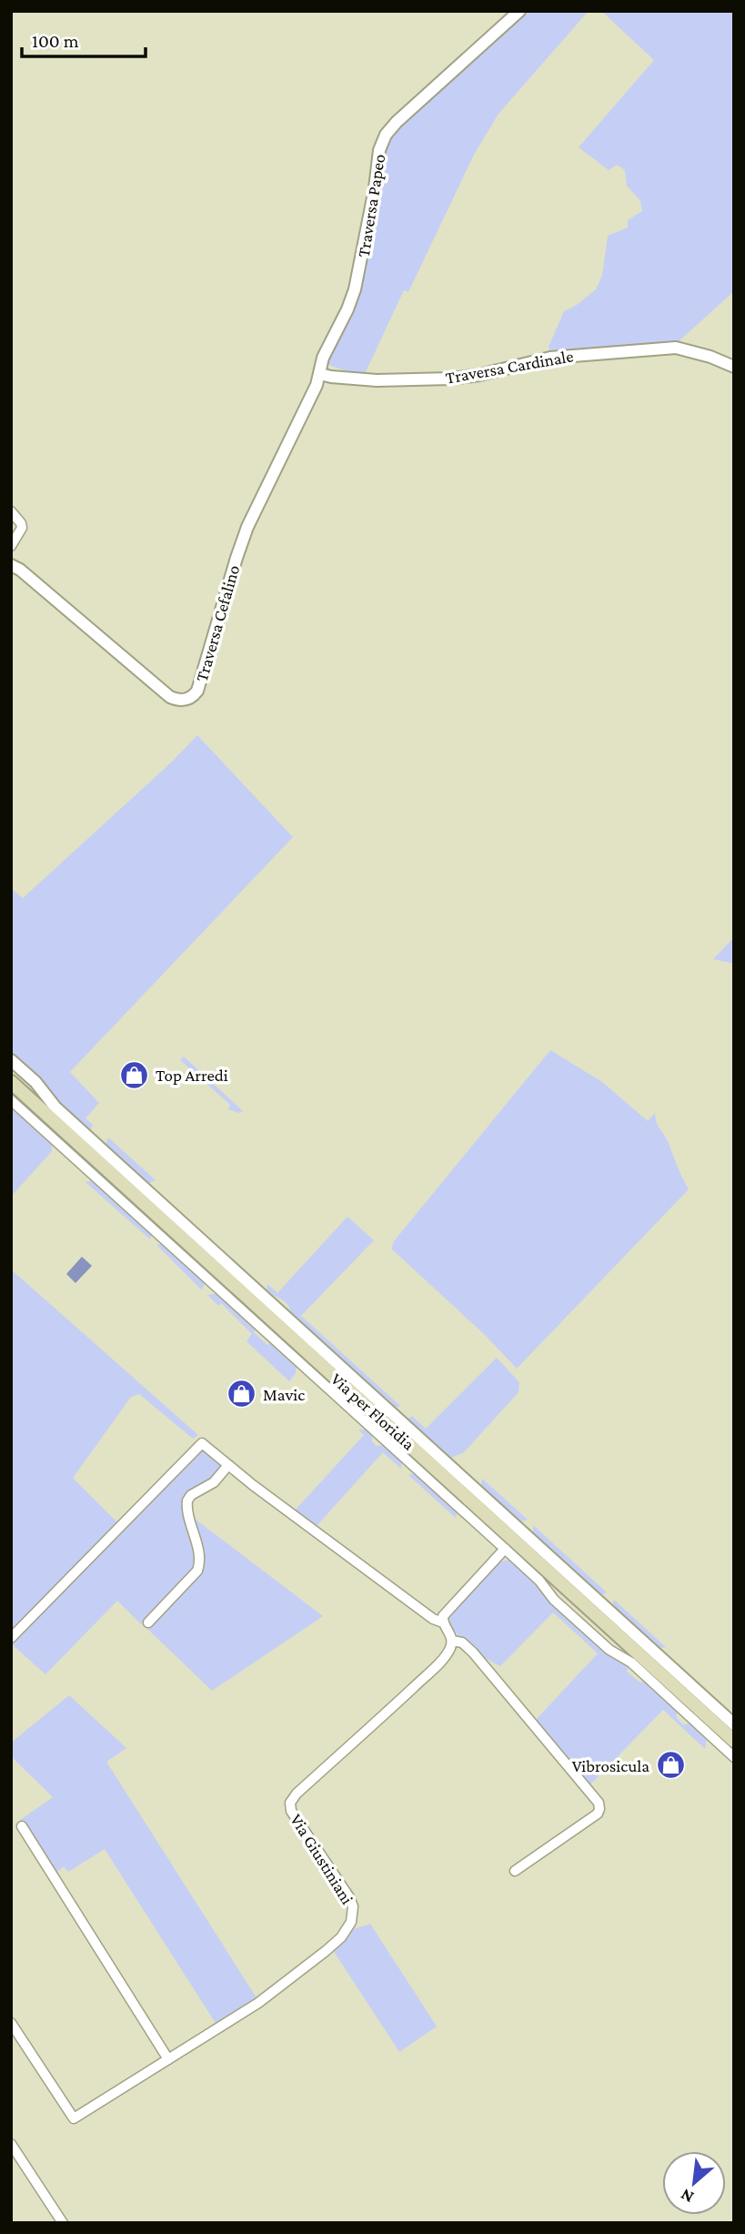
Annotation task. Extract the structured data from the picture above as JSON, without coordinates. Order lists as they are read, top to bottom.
{
  "streets": {
    "main road": ["Via per Floridia"],
    "street": [
      "Traversa Papeo",
      "Traversa Cardinale",
      "Traversa Cefalino",
      "Via Giustiniani"
    ]
  },
  "crossings": [
    ["Traversa Papeo", "Traversa Cardinale"],
    ["Traversa Papeo", "Traversa Cefalino"],
    ["Traversa Cardinale", "Traversa Cefalino"]
  ],
  "places": {
    "shop": ["Top Arredi", "Mavic", "Vibrosicula"]
  },
  "scale_bar": "100 m",
  "north": "bottom left"
}
